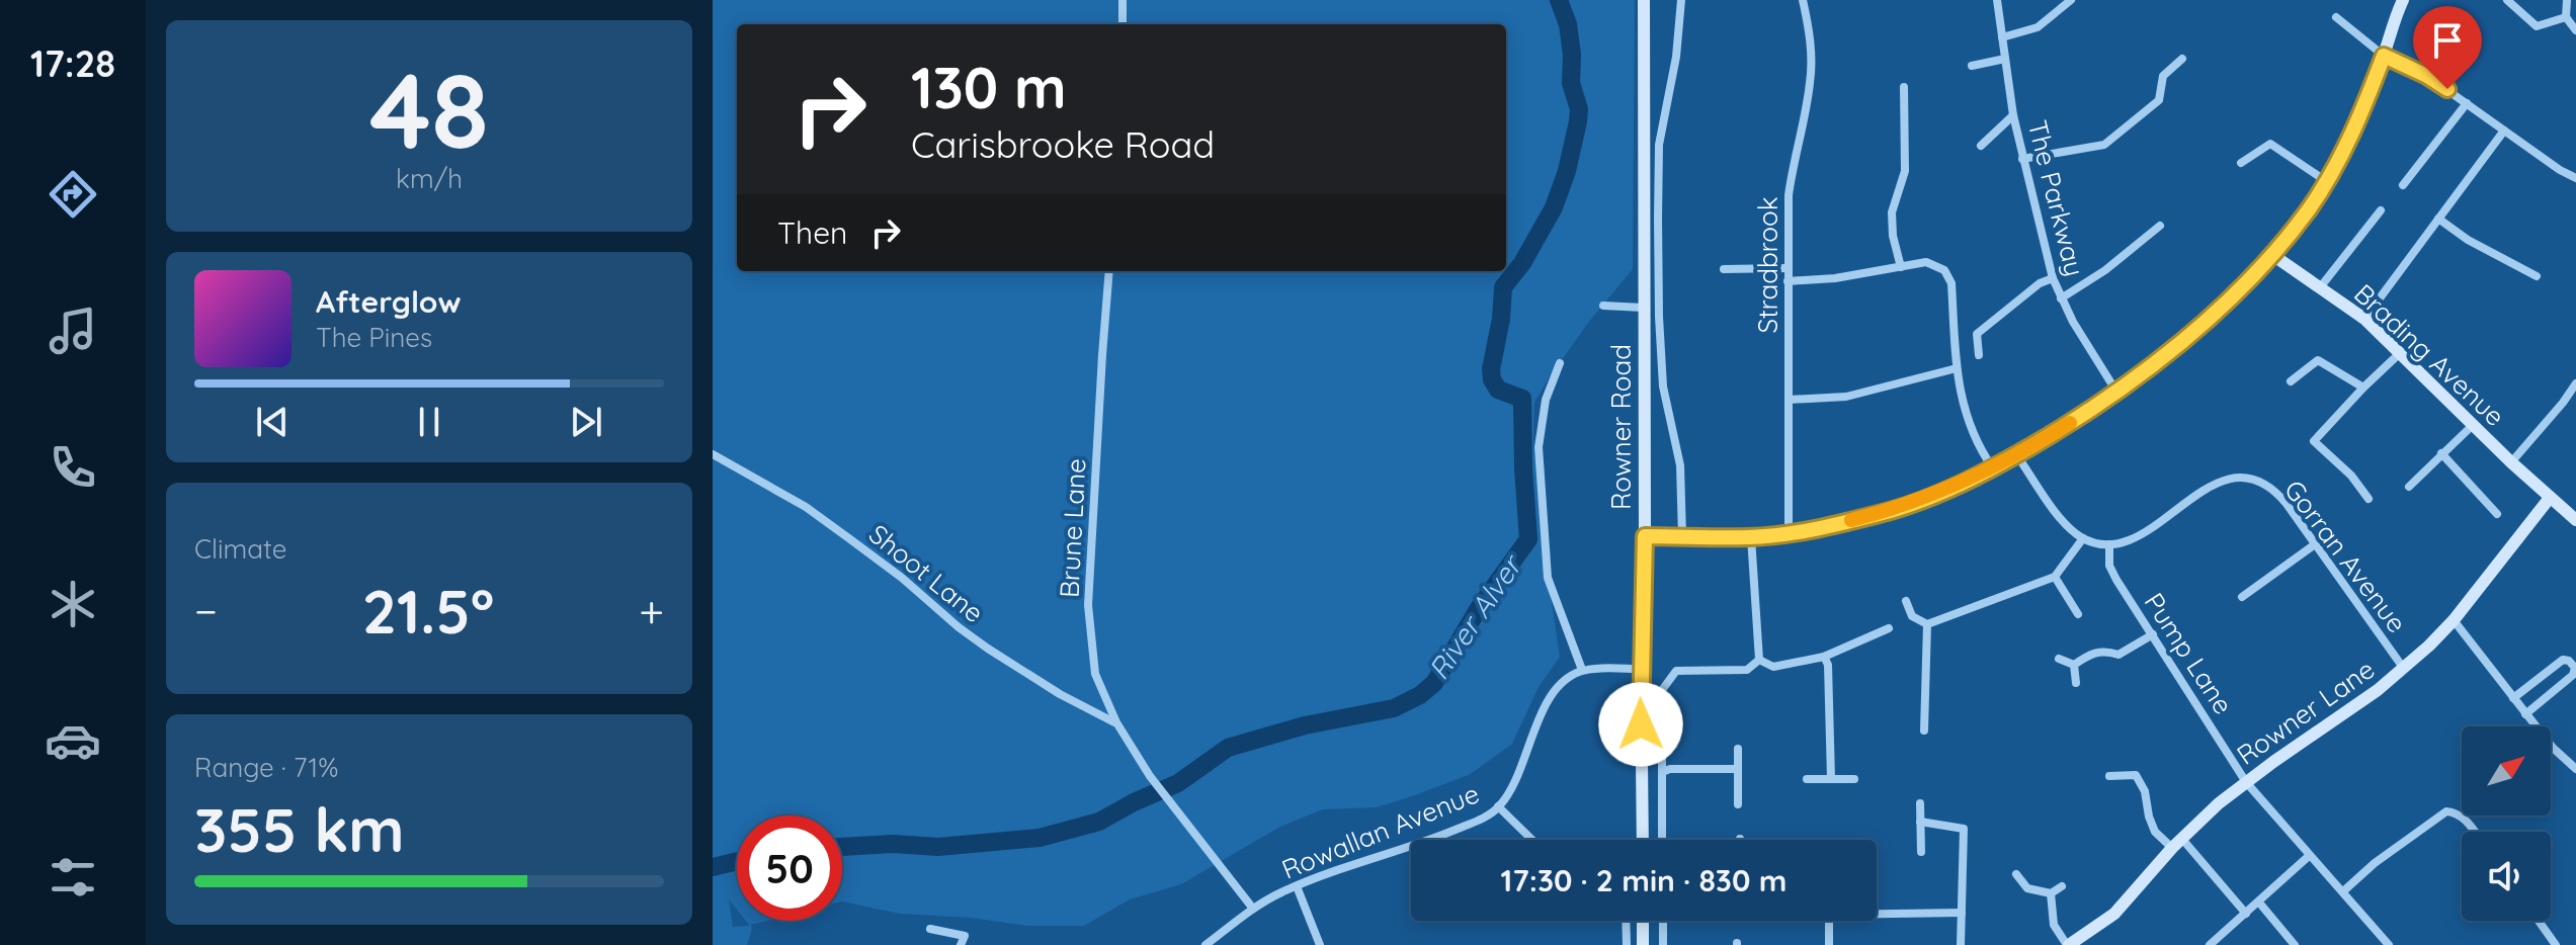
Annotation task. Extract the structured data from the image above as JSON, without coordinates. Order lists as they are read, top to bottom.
{
  "streets": {
    "street": [
      "The Parkway",
      "Stradbrook",
      "Brading Avenue",
      "Rowner Road",
      "Brune Lane",
      "Gorran Avenue",
      "Shoot Lane",
      "Pump Lane",
      "Rowner Lane",
      "Rowallan Avenue"
    ]
  },
  "crossings": [
    ["Brading Avenue", "Rowner Lane"],
    ["Brune Lane", "Shoot Lane"],
    ["Brune Lane", "Rowallan Avenue"],
    ["Gorran Avenue", "Pump Lane"],
    ["Gorran Avenue", "Rowner Lane"],
    ["Pump Lane", "Rowner Lane"]
  ],
  "water": ["River Alver"],
  "north": "top right",
  "page": {
    "tabs": "17:28",
    "tile": [
      ["48", "km/h"],
      "Climate",
      ["Range · 71%", "355 km"]
    ],
    "turn": ["130 m", "Carisbrooke Road"],
    "then": "Then",
    "song": ["Afterglow", "The Pines"],
    "heat": ["−", "21.5°", "+"],
    "limit": "50",
    "trip": "17:30 · 2 min · 830 m"
  }
}
